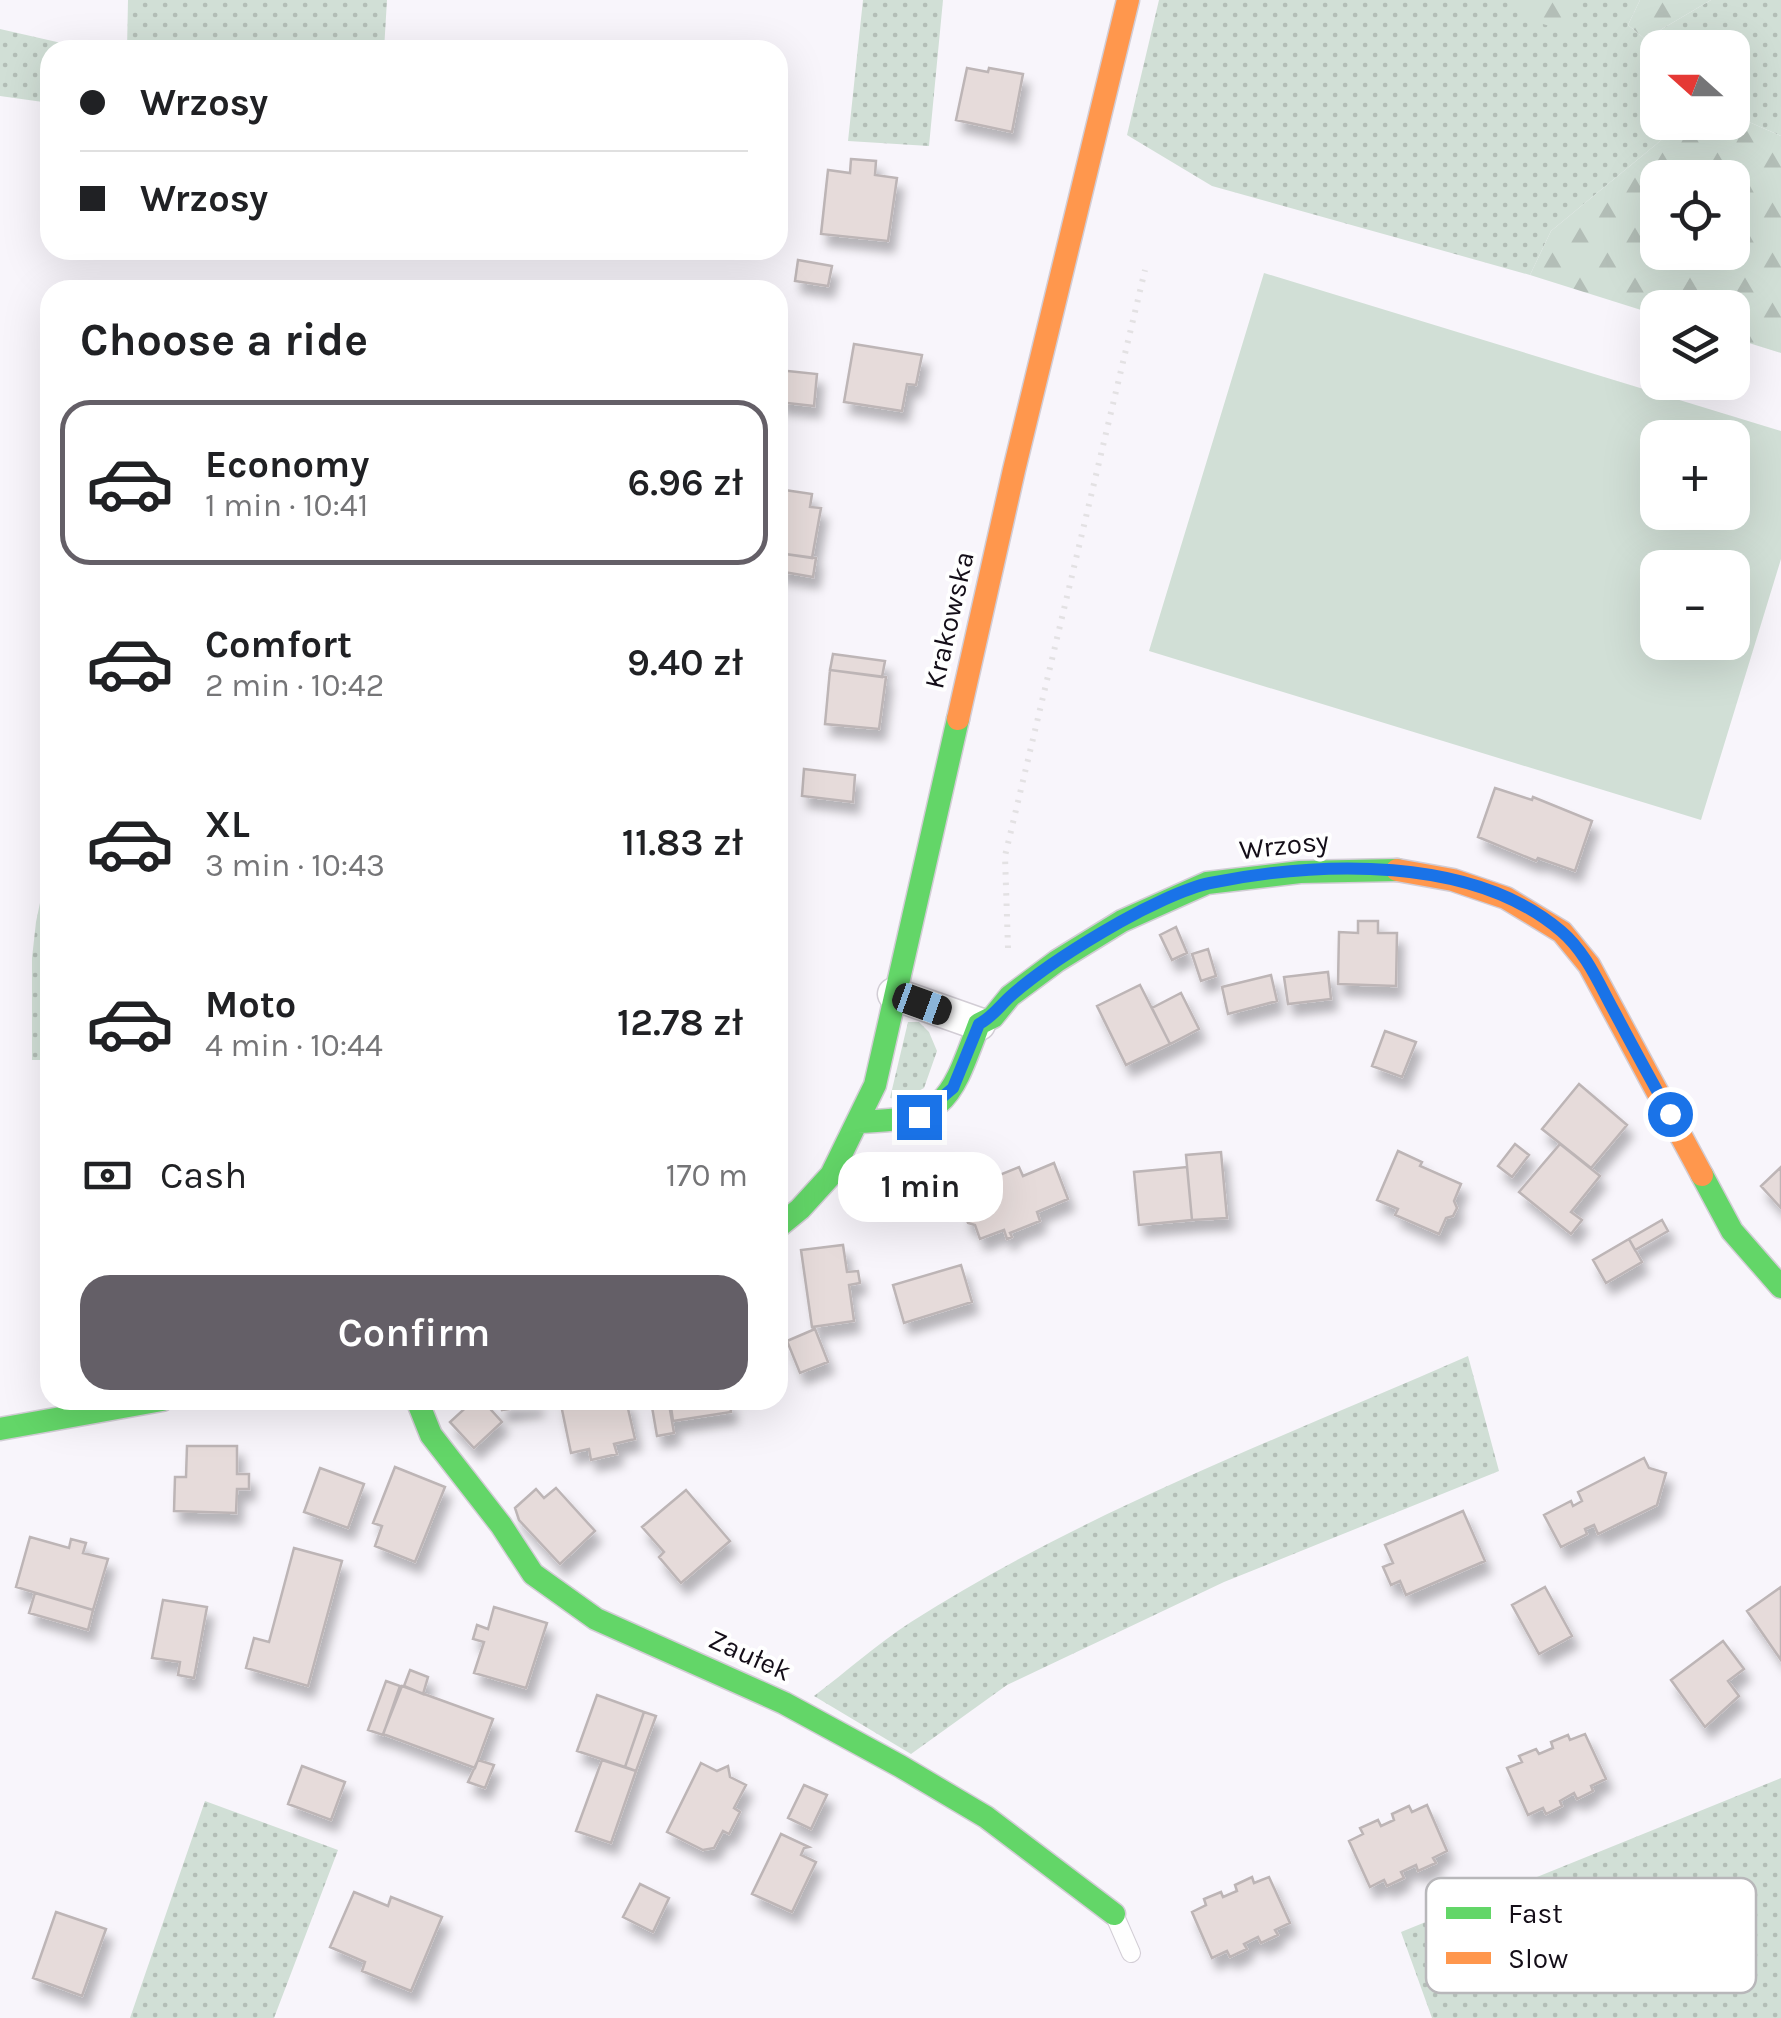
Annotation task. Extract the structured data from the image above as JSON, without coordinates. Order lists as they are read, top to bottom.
{
  "streets": {
    "street": ["Krakowska", "Wrzosy", "Zaułek"]
  },
  "crossings": [
    ["Krakowska", "Wrzosy"]
  ],
  "legend": ["Fast", "Slow"],
  "north": "left",
  "page": {
    "map_buttons": ["+", "−"],
    "banner": ["Wrzosy", "Wrzosy"],
    "heading": "Choose a ride",
    "list": [
      {
        "name": "Economy",
        "note": "1 min · 10:41",
        "value": "6.96 zł"
      },
      {
        "name": "Comfort",
        "note": "2 min · 10:42",
        "value": "9.40 zł"
      },
      {
        "name": "XL",
        "note": "3 min · 10:43",
        "value": "11.83 zł"
      },
      {
        "name": "Moto",
        "note": "4 min · 10:44",
        "value": "12.78 zł"
      }
    ],
    "pay": ["Cash", "170 m"],
    "bubble": "1 min",
    "buttons": "Confirm"
  }
}
